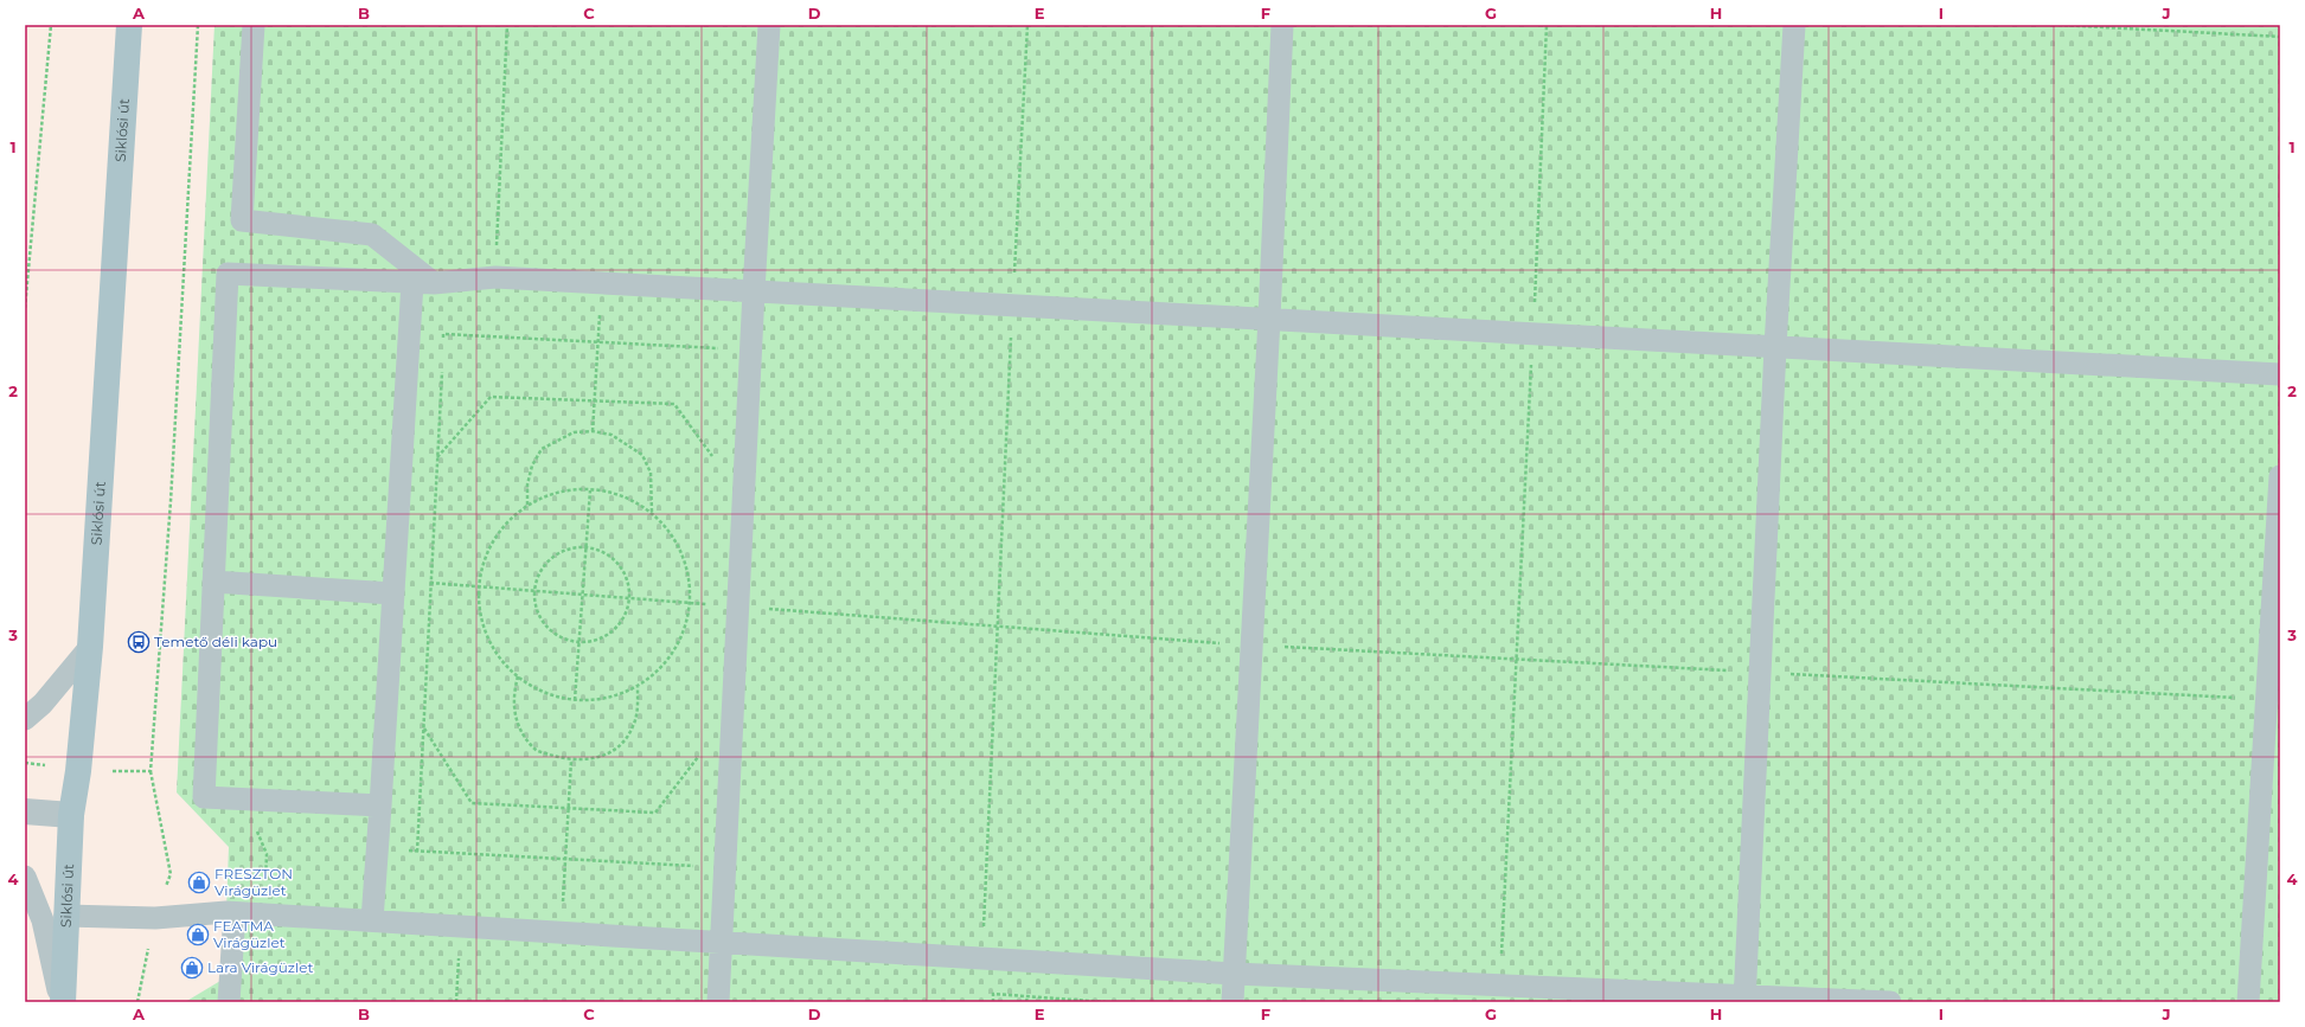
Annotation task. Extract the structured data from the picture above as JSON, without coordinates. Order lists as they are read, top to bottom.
{
  "streets": {
    "main road": ["Siklósi út"]
  },
  "places": {
    "bus stop": ["Temető déli kapu"],
    "shop": ["FRESZTON Virágüzlet", "FEATMA Virágüzlet", "Lara Virágüzlet"]
  },
  "grid": {
    "columns": [
      "A",
      "B",
      "C",
      "D",
      "E",
      "F",
      "G",
      "H",
      "I",
      "J"
    ],
    "rows": [
      "1",
      "2",
      "3",
      "4"
    ]
  }
}
